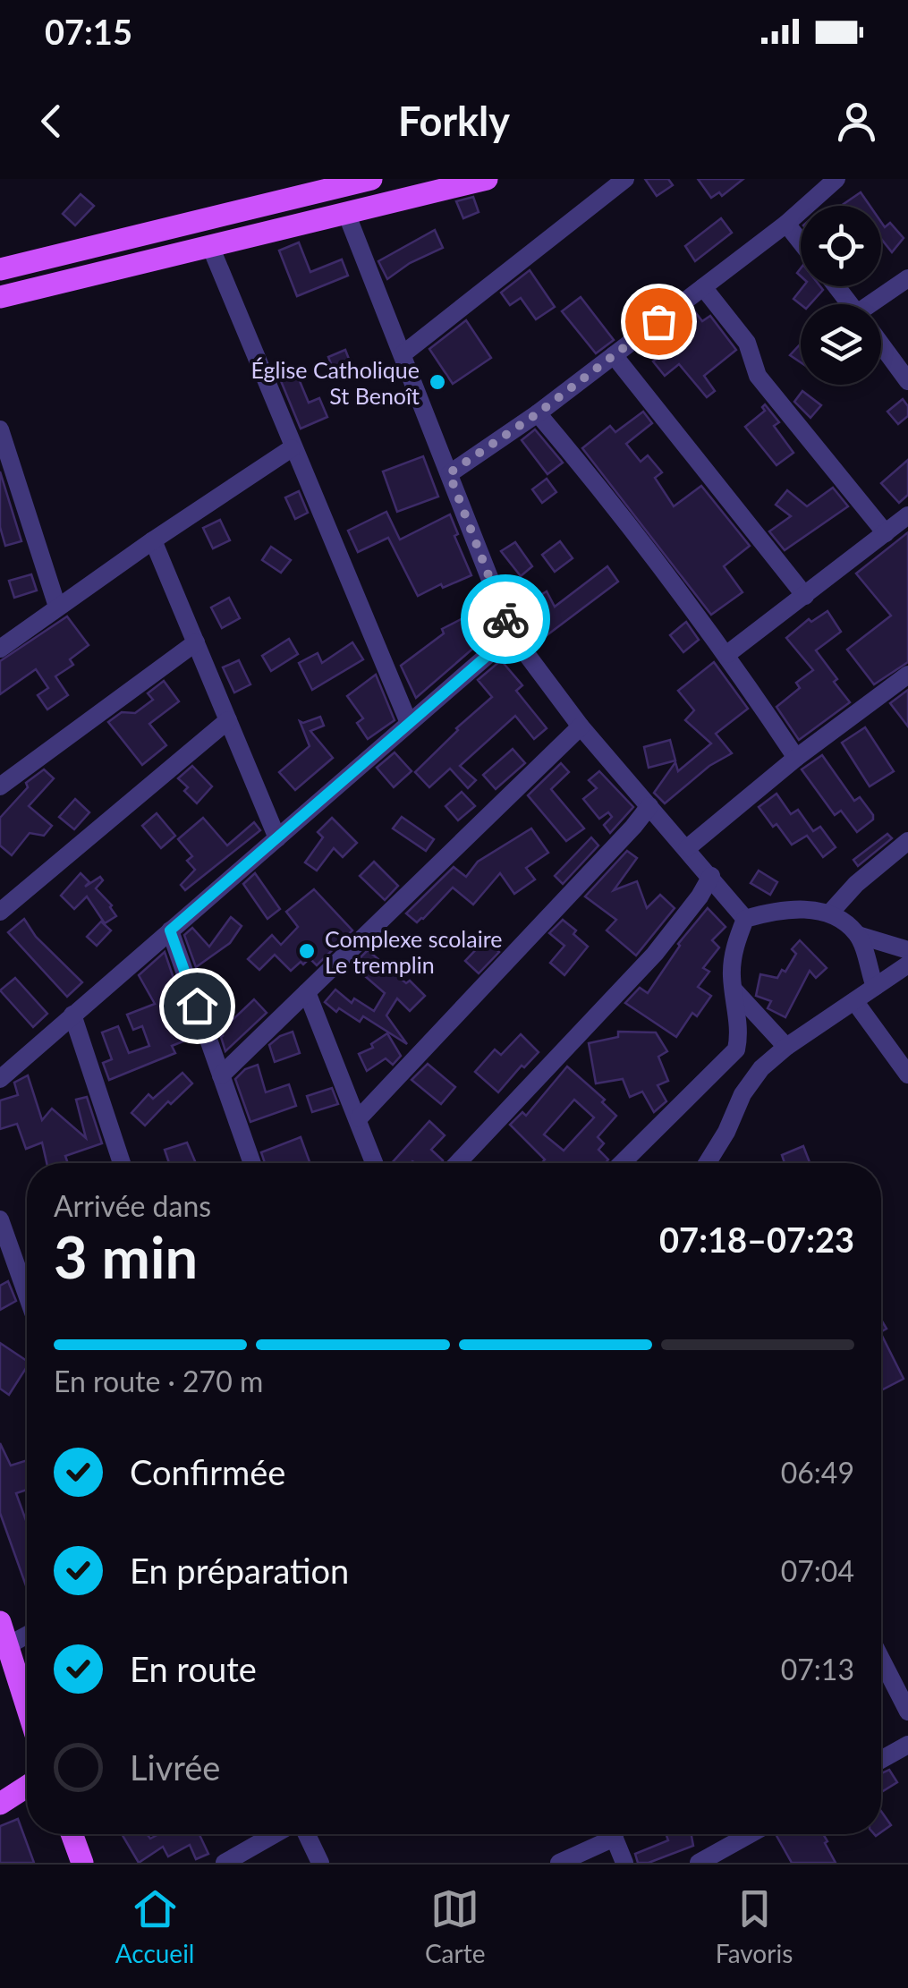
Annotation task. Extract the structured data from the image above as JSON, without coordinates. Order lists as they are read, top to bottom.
{
  "places": ["Église Catholique St Benoît", "Complexe scolaire Le tremplin"],
  "page": {
    "status": "07:15",
    "header": "Forkly",
    "heading": ["3 min", "Arrivée dans", "07:18–07:23"],
    "bar": "En route · 270 m",
    "list": [
      ["Confirmée", "06:49"],
      ["En préparation", "07:04"],
      ["En route", "07:13"],
      "Livrée"
    ],
    "tabs": ["Accueil", "Carte", "Favoris"]
  }
}
